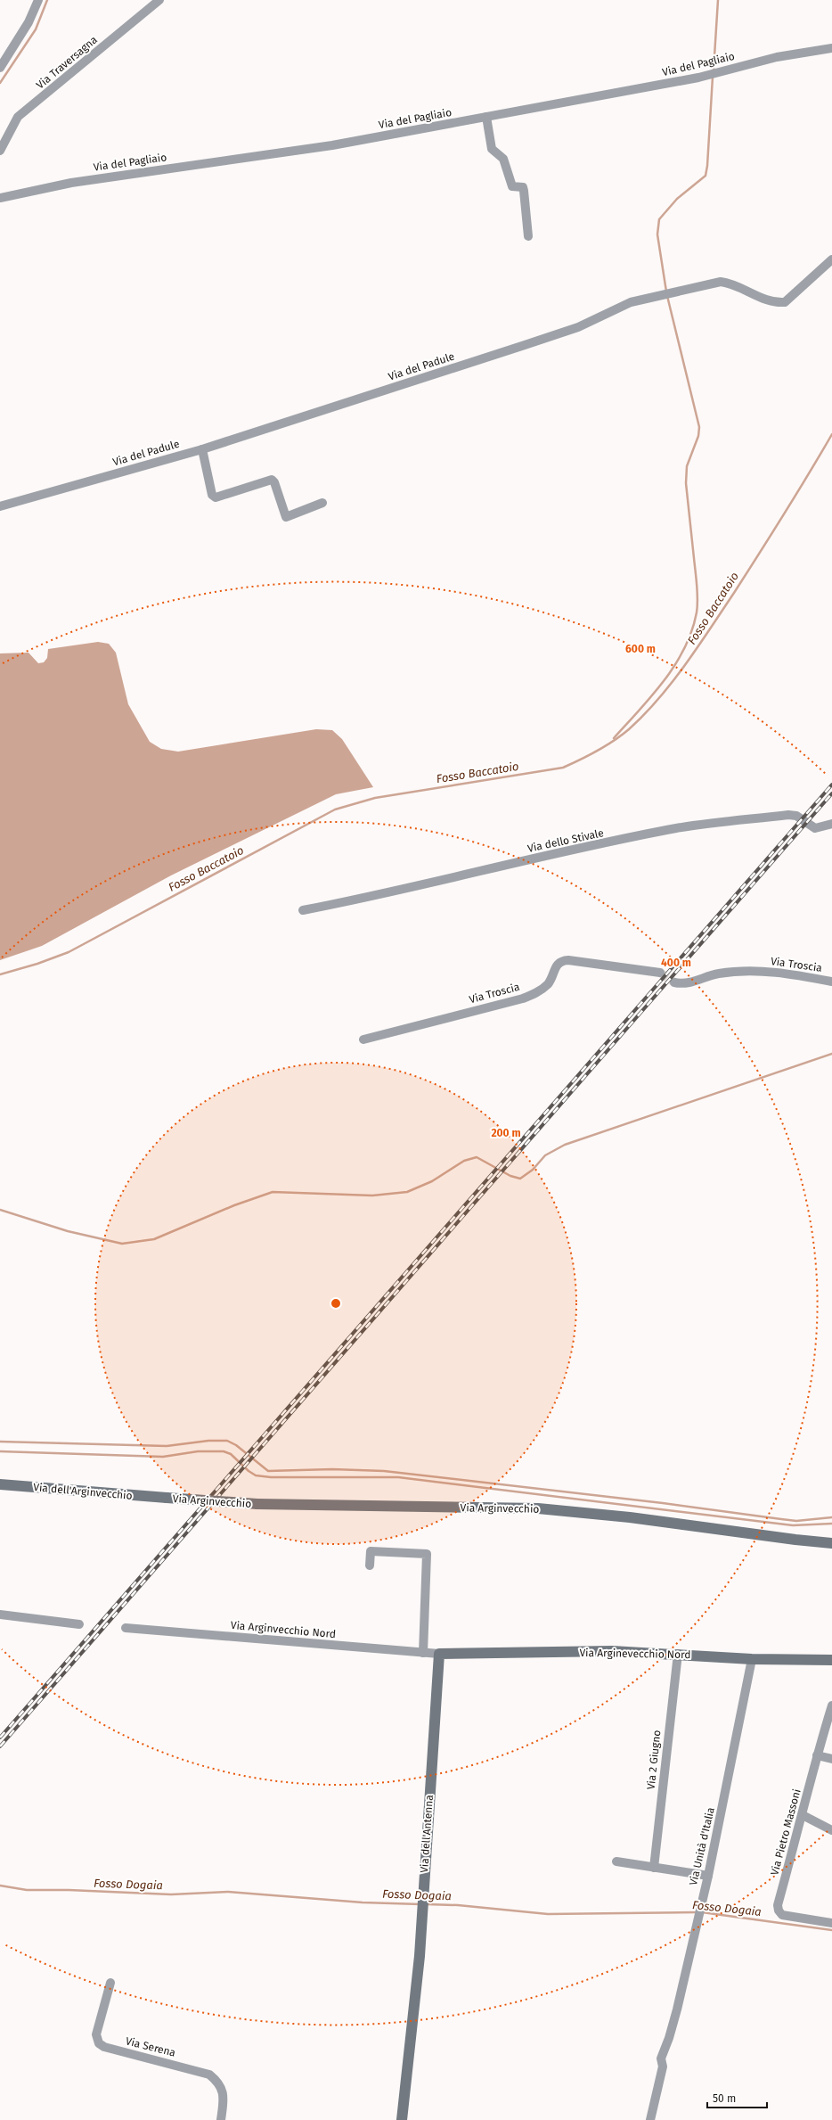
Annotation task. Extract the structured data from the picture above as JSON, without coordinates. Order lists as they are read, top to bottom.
{
  "streets": {
    "street": [
      "Via Traversagna",
      "Via del Pagliaio",
      "Via del Padule",
      "Via dello Stivale",
      "Via Troscia",
      "Via dell'Arginvecchio",
      "Via Arginvecchio",
      "Via Arginvecchio Nord",
      "Via Arginevecchio Nord",
      "Via 2 Giugno",
      "Via Pietro Massoni",
      "Via dell'Antenna",
      "Via Unità d'Italia",
      "Via Serena"
    ]
  },
  "crossings": [
    ["Via dell'Arginvecchio", "Via Arginvecchio"],
    ["Via Arginvecchio Nord", "Via Arginevecchio Nord"],
    ["Via Arginvecchio Nord", "Via dell'Antenna"],
    ["Via Arginevecchio Nord", "Via 2 Giugno"],
    ["Via Arginevecchio Nord", "Via dell'Antenna"],
    ["Via Arginevecchio Nord", "Via Unità d'Italia"]
  ],
  "water": ["Fosso Baccatoio", "Fosso Dogaia"],
  "scale_bar": "50 m",
  "rings": ["600 m", "400 m", "200 m"]
}
